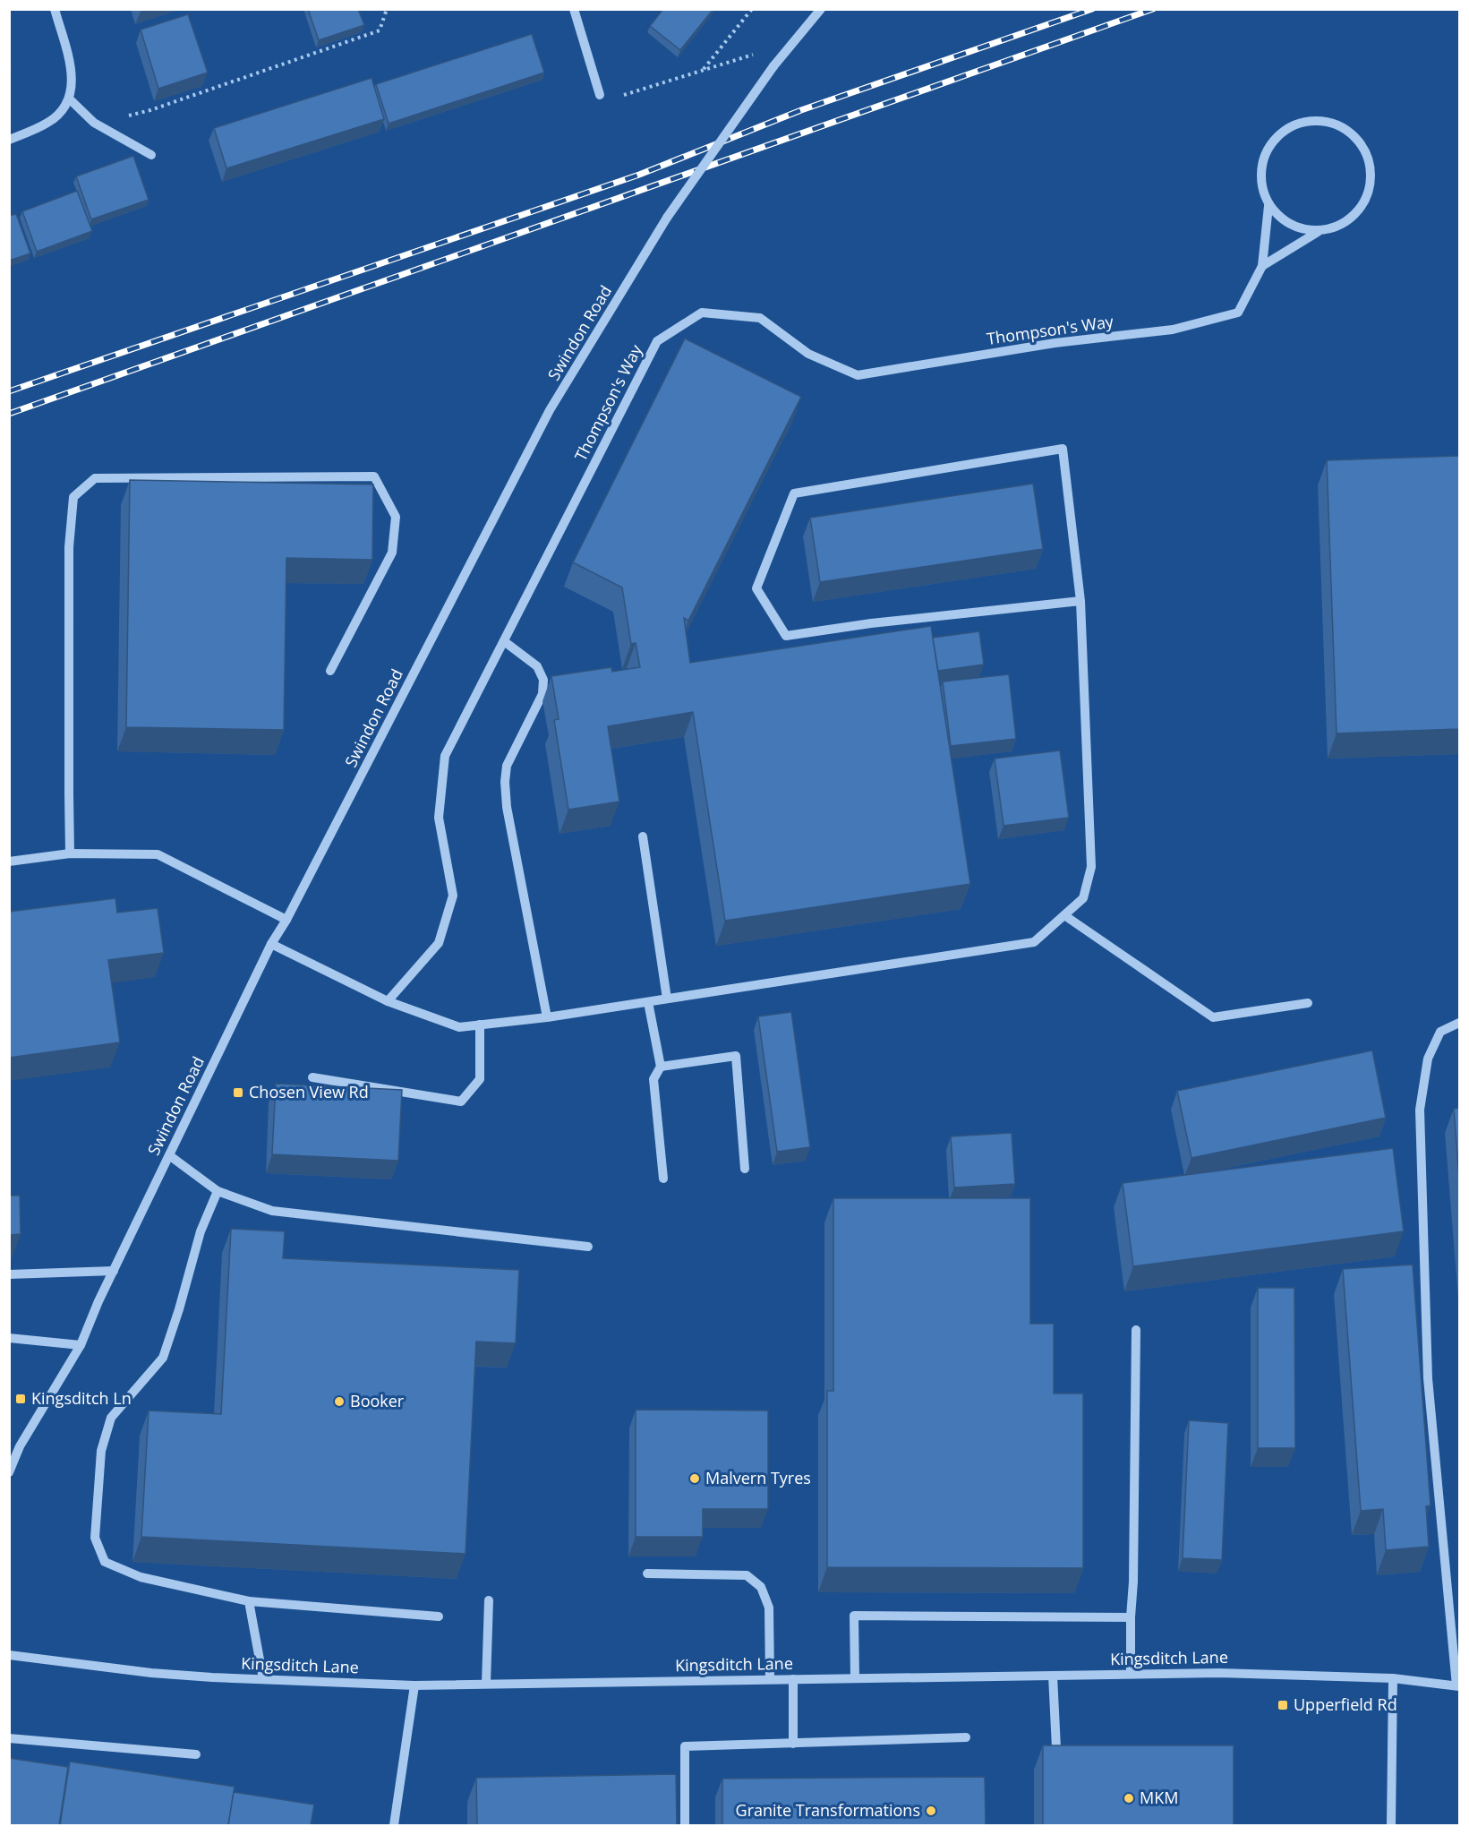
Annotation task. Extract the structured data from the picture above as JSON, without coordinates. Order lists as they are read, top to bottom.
{
  "streets": {
    "street": ["Thompson's Way", "Swindon Road", "Kingsditch Lane"]
  },
  "places": {
    "transit": ["Chosen View Rd", "Kingsditch Ln", "Upperfield Rd"],
    "other": [
      "Booker",
      "Malvern Tyres",
      "MKM",
      "Granite Transformations"
    ]
  }
}
